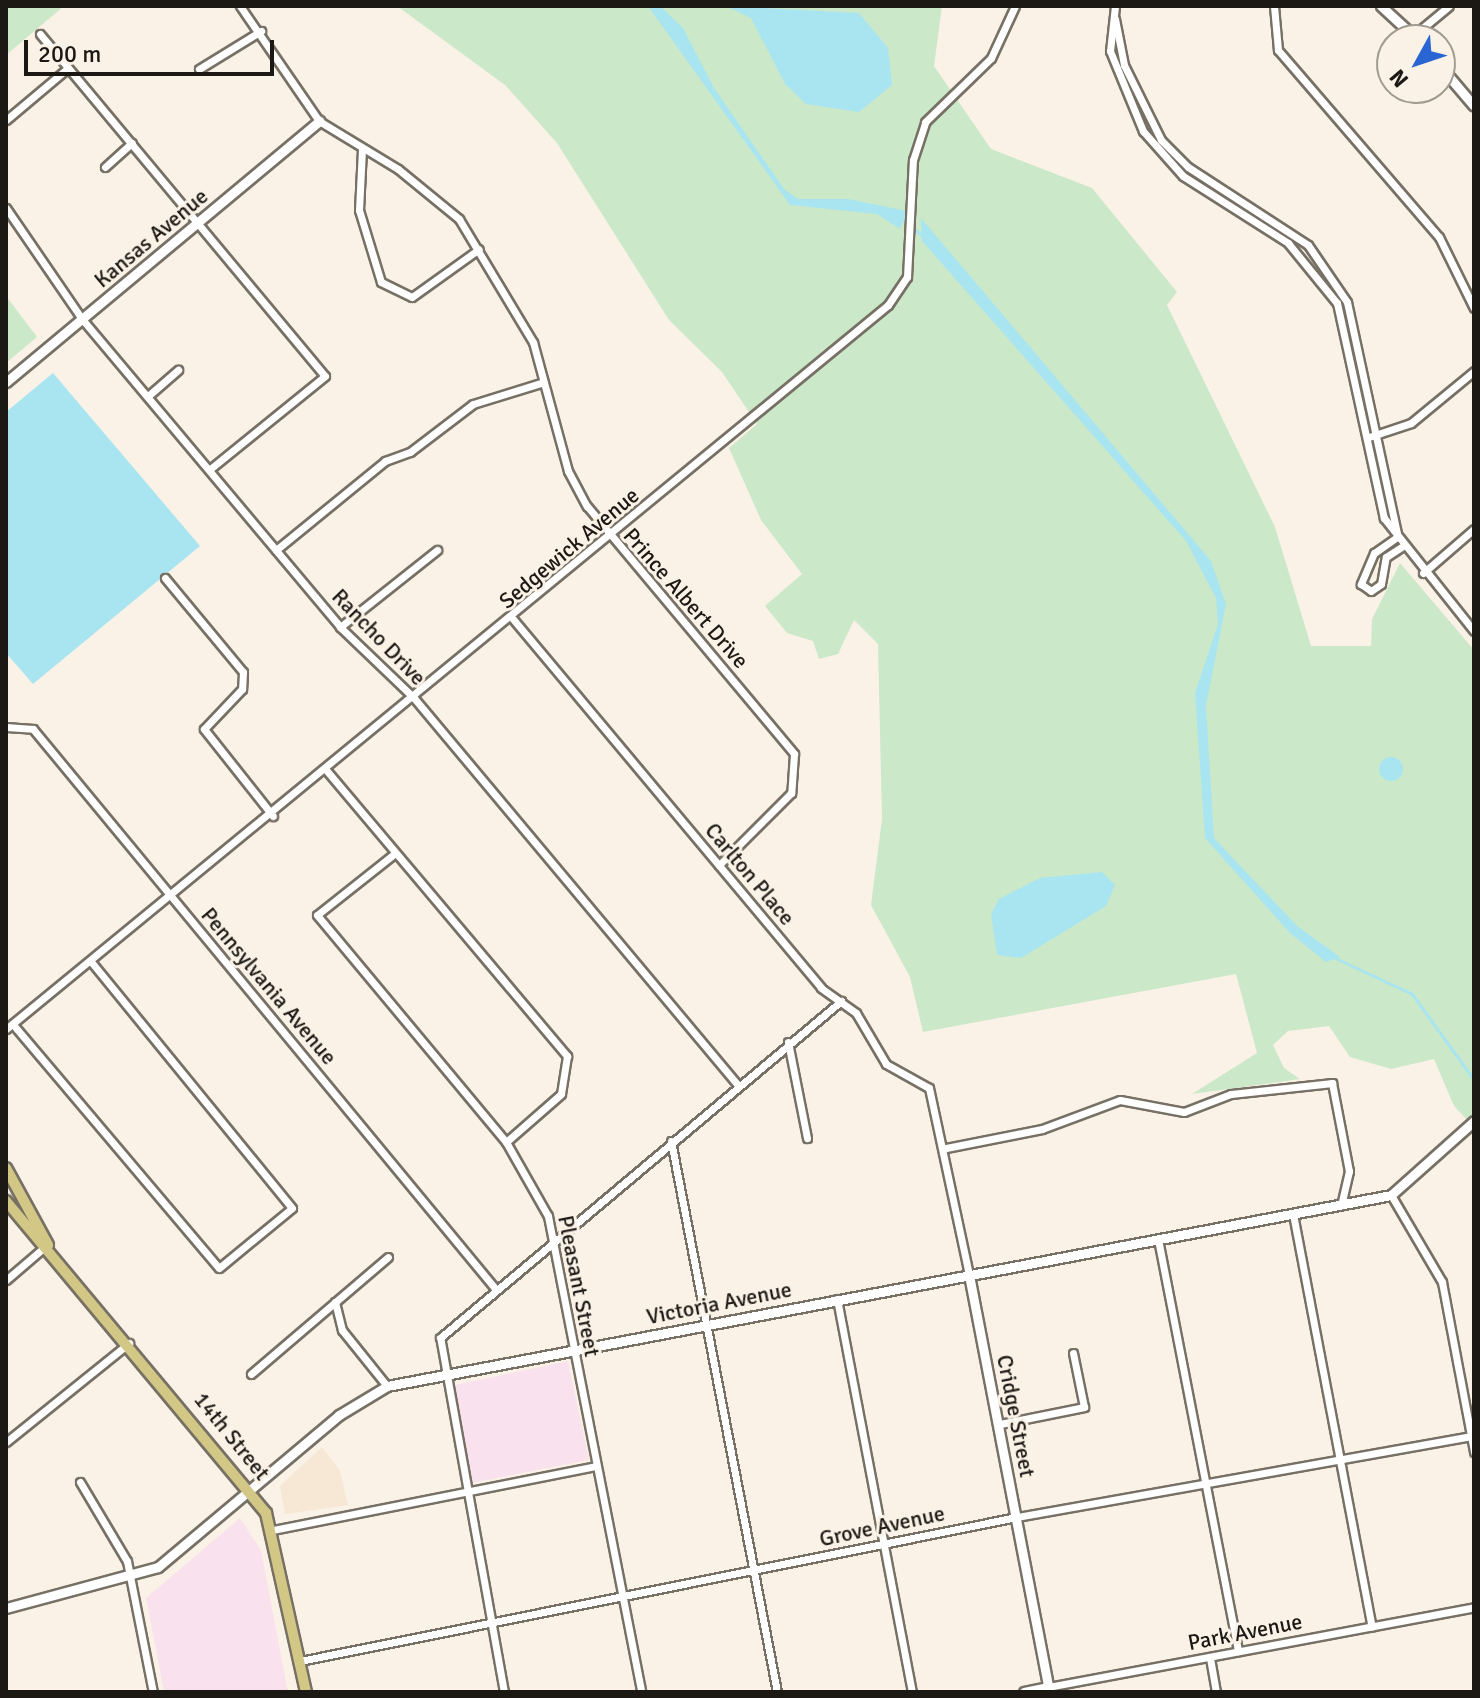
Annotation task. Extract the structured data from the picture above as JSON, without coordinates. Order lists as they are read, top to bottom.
{
  "streets": {
    "main road": ["14th Street"],
    "street": [
      "Kansas Avenue",
      "Sedgewick Avenue",
      "Prince Albert Drive",
      "Rancho Drive",
      "Carlton Place",
      "Pennsylvania Avenue",
      "Pleasant Street",
      "Victoria Avenue",
      "Cridge Street",
      "Grove Avenue",
      "Park Avenue"
    ]
  },
  "crossings": [
    ["Kansas Avenue", "Prince Albert Drive"],
    ["Kansas Avenue", "Rancho Drive"],
    ["Sedgewick Avenue", "Prince Albert Drive"],
    ["Sedgewick Avenue", "Rancho Drive"],
    ["Sedgewick Avenue", "Carlton Place"],
    ["Sedgewick Avenue", "Pennsylvania Avenue"],
    ["Prince Albert Drive", "Carlton Place"],
    ["Carlton Place", "Cridge Street"],
    ["Pleasant Street", "Victoria Avenue"],
    ["Pleasant Street", "Grove Avenue"],
    ["Victoria Avenue", "Cridge Street"],
    ["Victoria Avenue", "14th Street"],
    ["Cridge Street", "Grove Avenue"],
    ["Cridge Street", "Park Avenue"],
    ["14th Street", "Grove Avenue"]
  ],
  "scale_bar": "200 m",
  "north": "bottom left"
}
